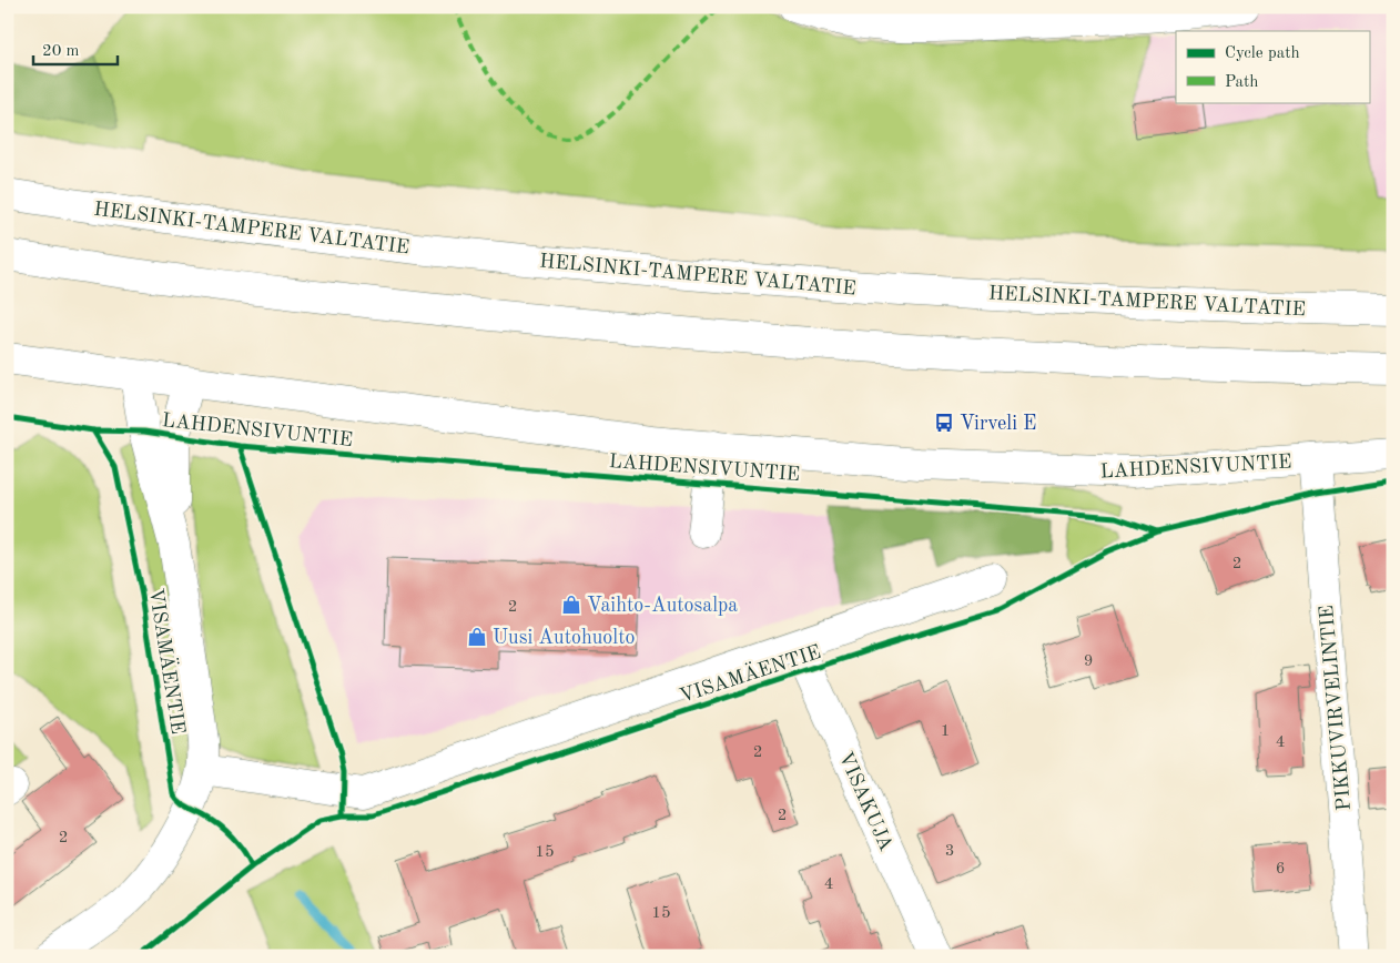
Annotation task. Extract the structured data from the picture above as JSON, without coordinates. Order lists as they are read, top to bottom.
{
  "streets": {
    "main road": [
      "HELSINKI-TAMPERE VALTATIE",
      "LAHDENSIVUNTIE",
      "VISAMÄENTIE",
      "PIKKUVIRVELINTIE",
      "VISAKUJA"
    ]
  },
  "crossings": [
    ["LAHDENSIVUNTIE", "VISAMÄENTIE"],
    ["LAHDENSIVUNTIE", "PIKKUVIRVELINTIE"],
    ["VISAMÄENTIE", "VISAKUJA"]
  ],
  "places": {
    "bus stop": ["Virveli E"],
    "shop": ["Vaihto-Autosalpa", "Uusi Autohuolto"]
  },
  "house_numbers": [
    "2",
    "2",
    "9",
    "1",
    "4",
    "2",
    "2",
    "2",
    "3",
    "15",
    "6",
    "4",
    "15"
  ],
  "legend": ["Cycle path", "Path"],
  "scale_bar": "20 m"
}
